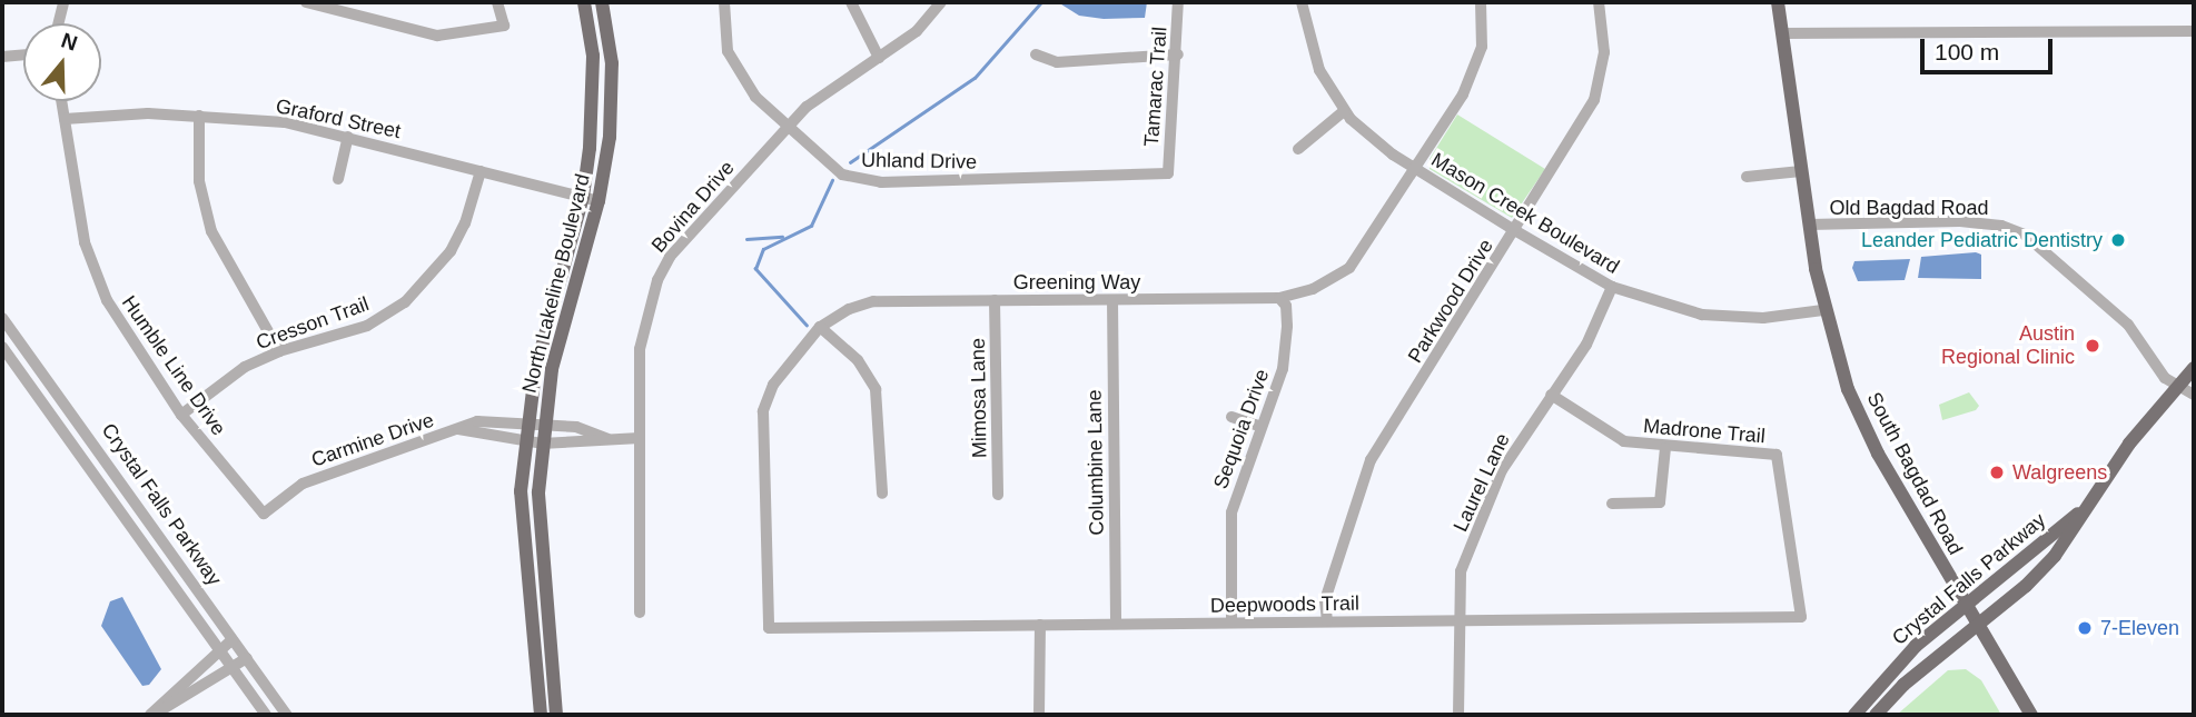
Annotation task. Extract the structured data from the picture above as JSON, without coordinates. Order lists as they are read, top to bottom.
{
  "streets": {
    "main road": ["North Lakeline Boulevard", "South Bagdad Road", "Crystal Falls Parkway"],
    "street": [
      "Tamarac Trail",
      "Graford Street",
      "Uhland Drive",
      "Bovina Drive",
      "Old Bagdad Road",
      "Mason Creek Boulevard",
      "Greening Way",
      "Parkwood Drive",
      "Cresson Trail",
      "Humble Line Drive",
      "Mimosa Lane",
      "Sequoia Drive",
      "Madrone Trail",
      "Carmine Drive",
      "Columbine Lane",
      "Laurel Lane",
      "Deepwoods Trail"
    ]
  },
  "crossings": [
    ["Tamarac Trail", "Uhland Drive"],
    ["Graford Street", "North Lakeline Boulevard"],
    ["Graford Street", "Cresson Trail"],
    ["Graford Street", "Humble Line Drive"],
    ["Uhland Drive", "Bovina Drive"],
    ["Bovina Drive", "Carmine Drive"],
    ["Old Bagdad Road", "South Bagdad Road"],
    ["Old Bagdad Road", "Crystal Falls Parkway"],
    ["Mason Creek Boulevard", "Greening Way"],
    ["Mason Creek Boulevard", "Parkwood Drive"],
    ["Mason Creek Boulevard", "South Bagdad Road"],
    ["Mason Creek Boulevard", "Laurel Lane"],
    ["Greening Way", "Mimosa Lane"],
    ["Greening Way", "Sequoia Drive"],
    ["Greening Way", "Columbine Lane"],
    ["Greening Way", "Deepwoods Trail"],
    ["North Lakeline Boulevard", "Carmine Drive"],
    ["Parkwood Drive", "Deepwoods Trail"],
    ["Cresson Trail", "Humble Line Drive"],
    ["Humble Line Drive", "Carmine Drive"],
    ["Sequoia Drive", "Deepwoods Trail"],
    ["Madrone Trail", "Laurel Lane"],
    ["Madrone Trail", "Deepwoods Trail"],
    ["Columbine Lane", "Deepwoods Trail"],
    ["South Bagdad Road", "Crystal Falls Parkway"],
    ["Laurel Lane", "Deepwoods Trail"]
  ],
  "places": [
    "Leander Pediatric Dentistry",
    "Austin Regional Clinic",
    "Walgreens",
    "7-Eleven"
  ],
  "scale_bar": "100 m",
  "north": "top"
}
